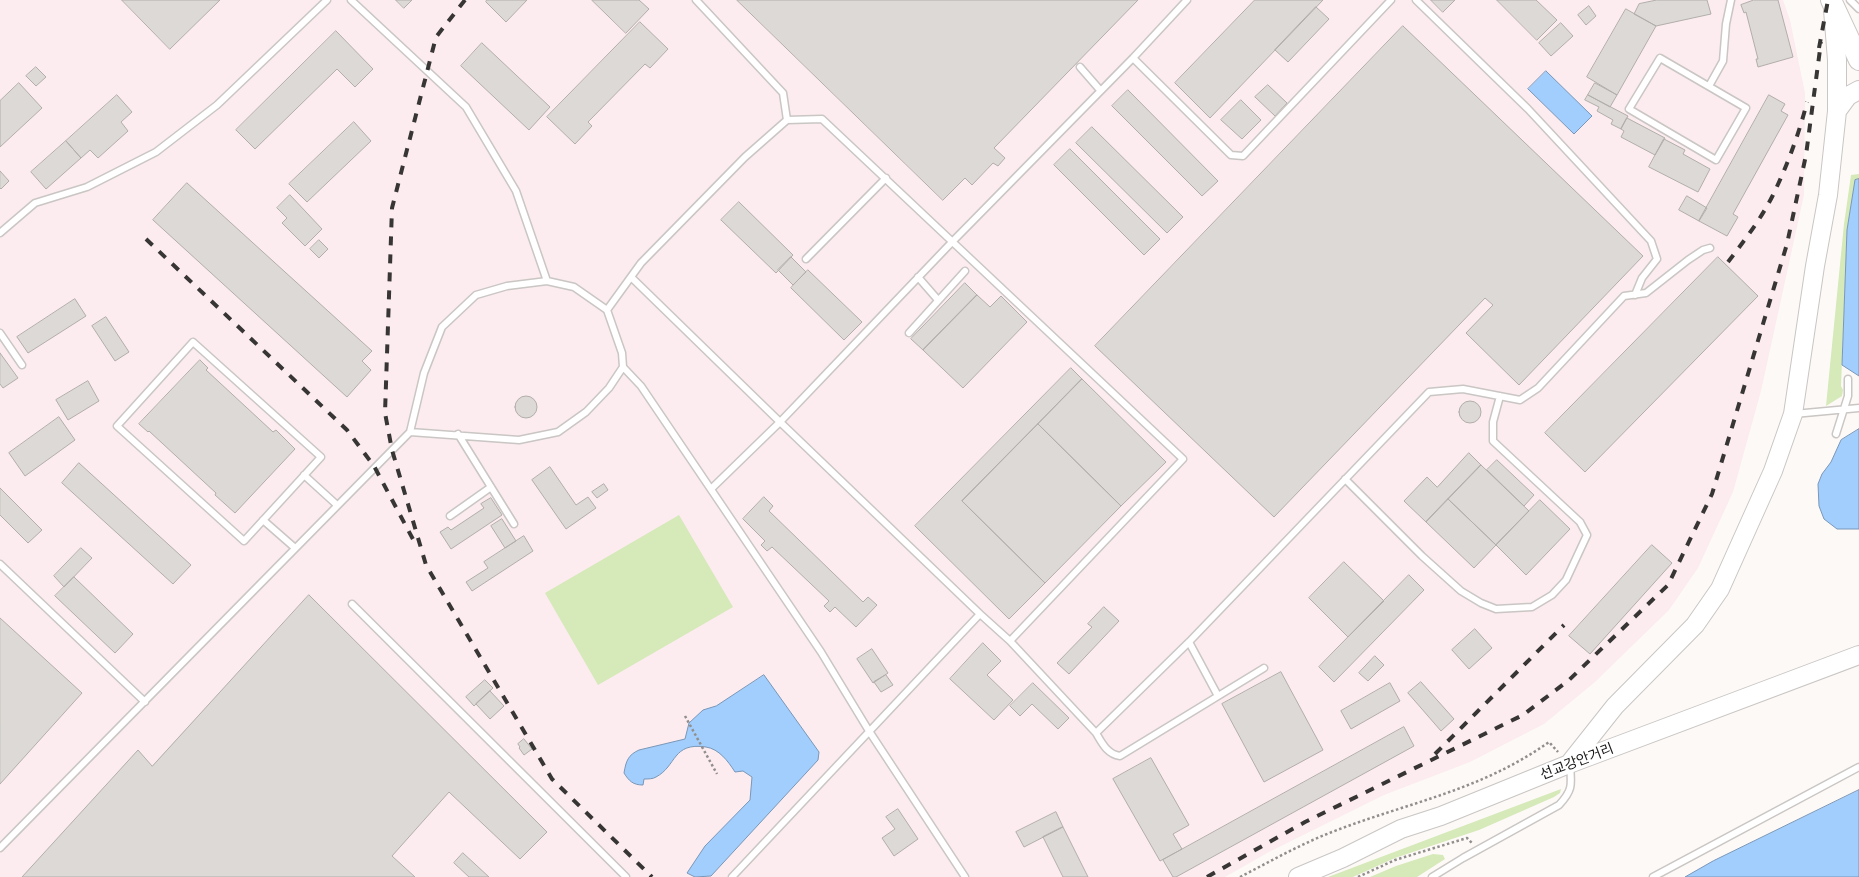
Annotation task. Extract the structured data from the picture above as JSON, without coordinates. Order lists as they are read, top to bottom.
{
  "streets": {
    "main road": ["선교강안거리"]
  }
}
